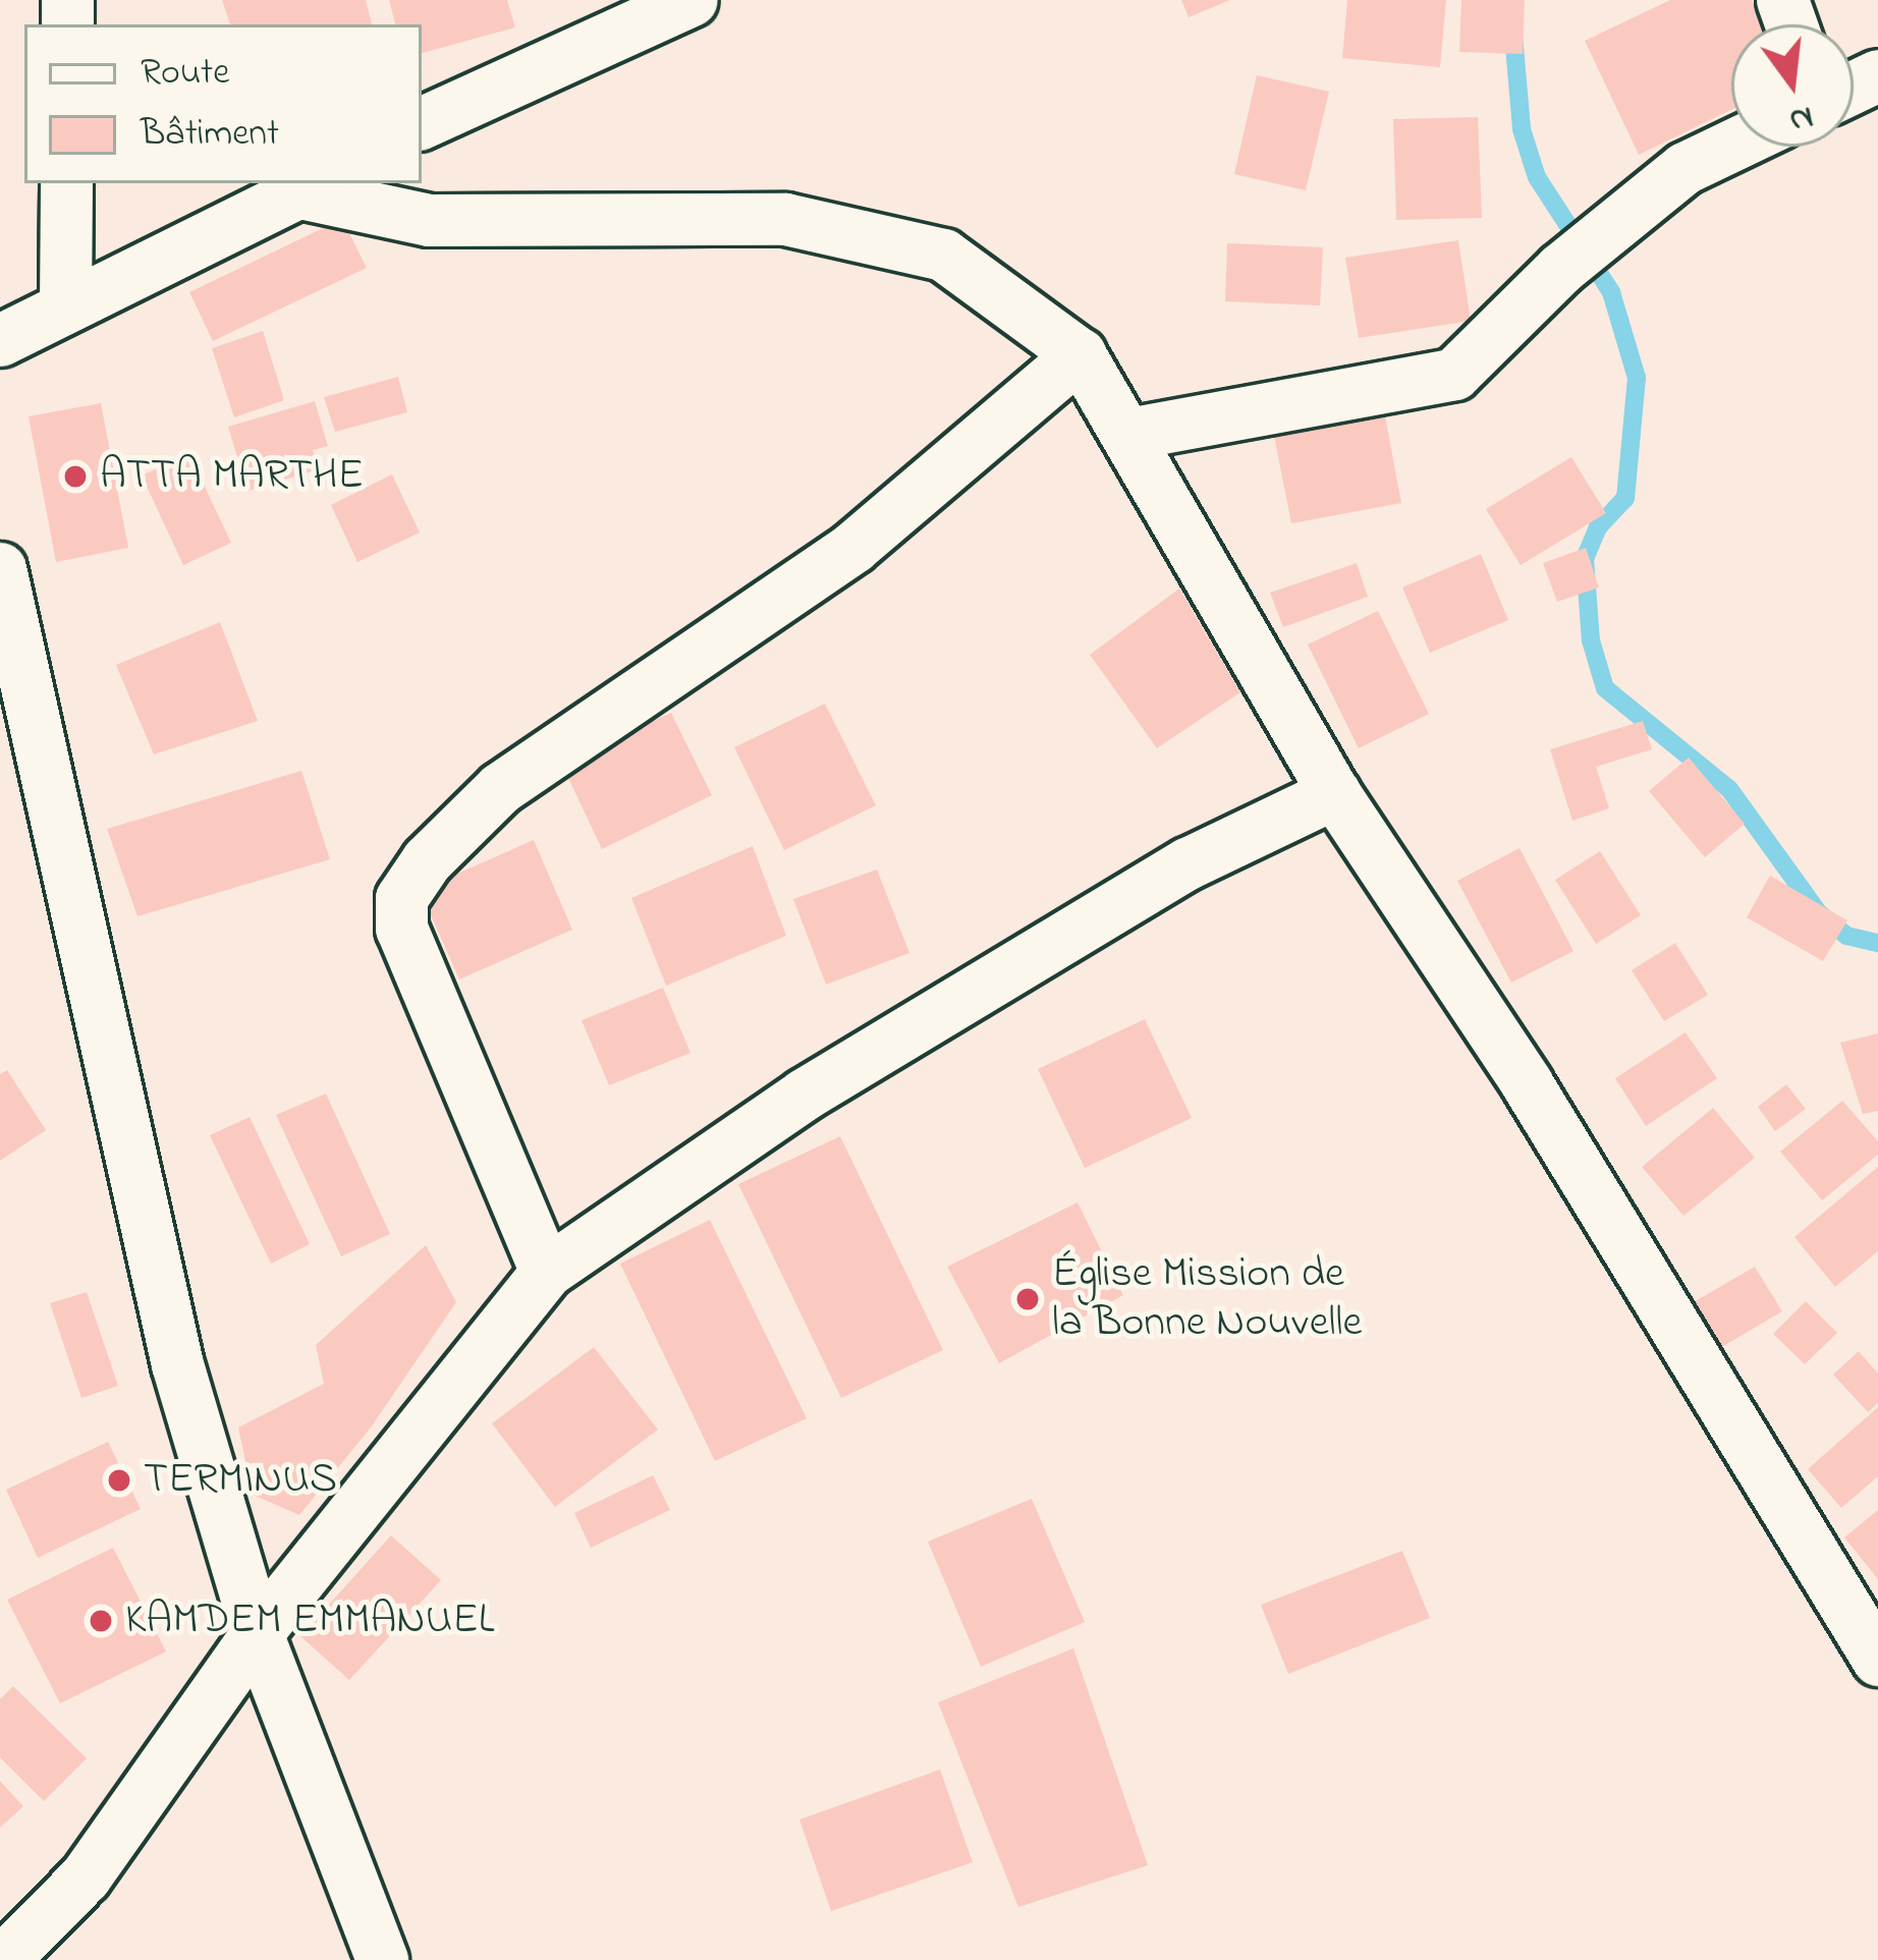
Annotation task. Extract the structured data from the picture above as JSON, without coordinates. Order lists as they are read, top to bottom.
{
  "places": [
    "ATTA MARTHE",
    "Église Mission de la Bonne Nouvelle",
    "TERMINUS",
    "KAMDEM EMMANUEL"
  ],
  "legend": ["Route", "Bâtiment"],
  "north": "bottom"
}
